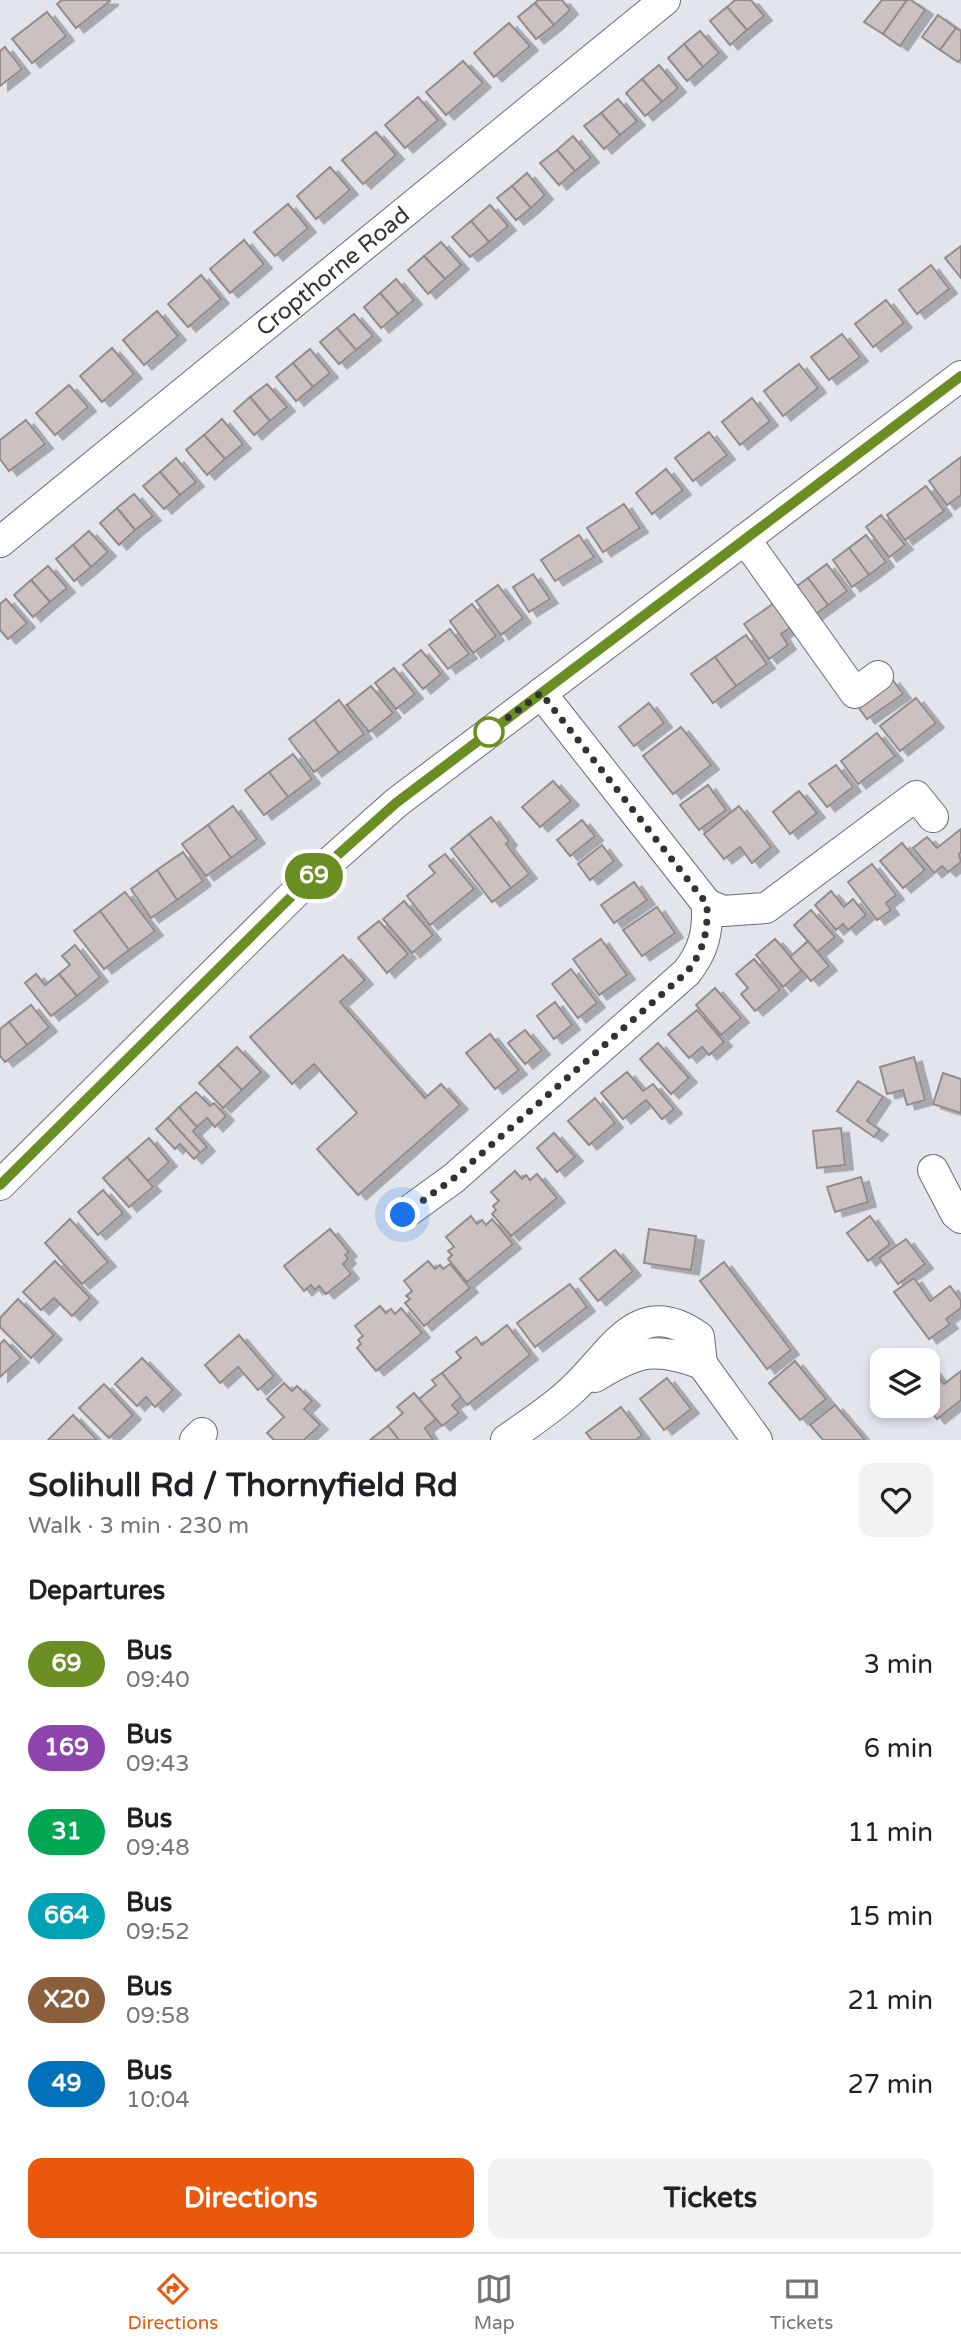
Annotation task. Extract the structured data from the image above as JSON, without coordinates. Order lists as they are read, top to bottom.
{
  "streets": {
    "street": ["Cropthorne Road"]
  },
  "lines": ["bus line 69"],
  "page": {
    "on_map": "69",
    "heading": [
      ["Solihull Rd / Thornyfield Rd", "Walk · 3 min · 230 m"],
      "Departures"
    ],
    "list": [
      {
        "mark": "69",
        "name": "Bus",
        "note": "09:40",
        "value": "3 min"
      },
      {
        "mark": "169",
        "name": "Bus",
        "note": "09:43",
        "value": "6 min"
      },
      {
        "mark": "31",
        "name": "Bus",
        "note": "09:48",
        "value": "11 min"
      },
      {
        "mark": "664",
        "name": "Bus",
        "note": "09:52",
        "value": "15 min"
      },
      {
        "mark": "X20",
        "name": "Bus",
        "note": "09:58",
        "value": "21 min"
      },
      {
        "mark": "49",
        "name": "Bus",
        "note": "10:04",
        "value": "27 min"
      }
    ],
    "buttons": ["Directions", "Tickets"],
    "tabs": ["Directions", "Map", "Tickets"]
  }
}
